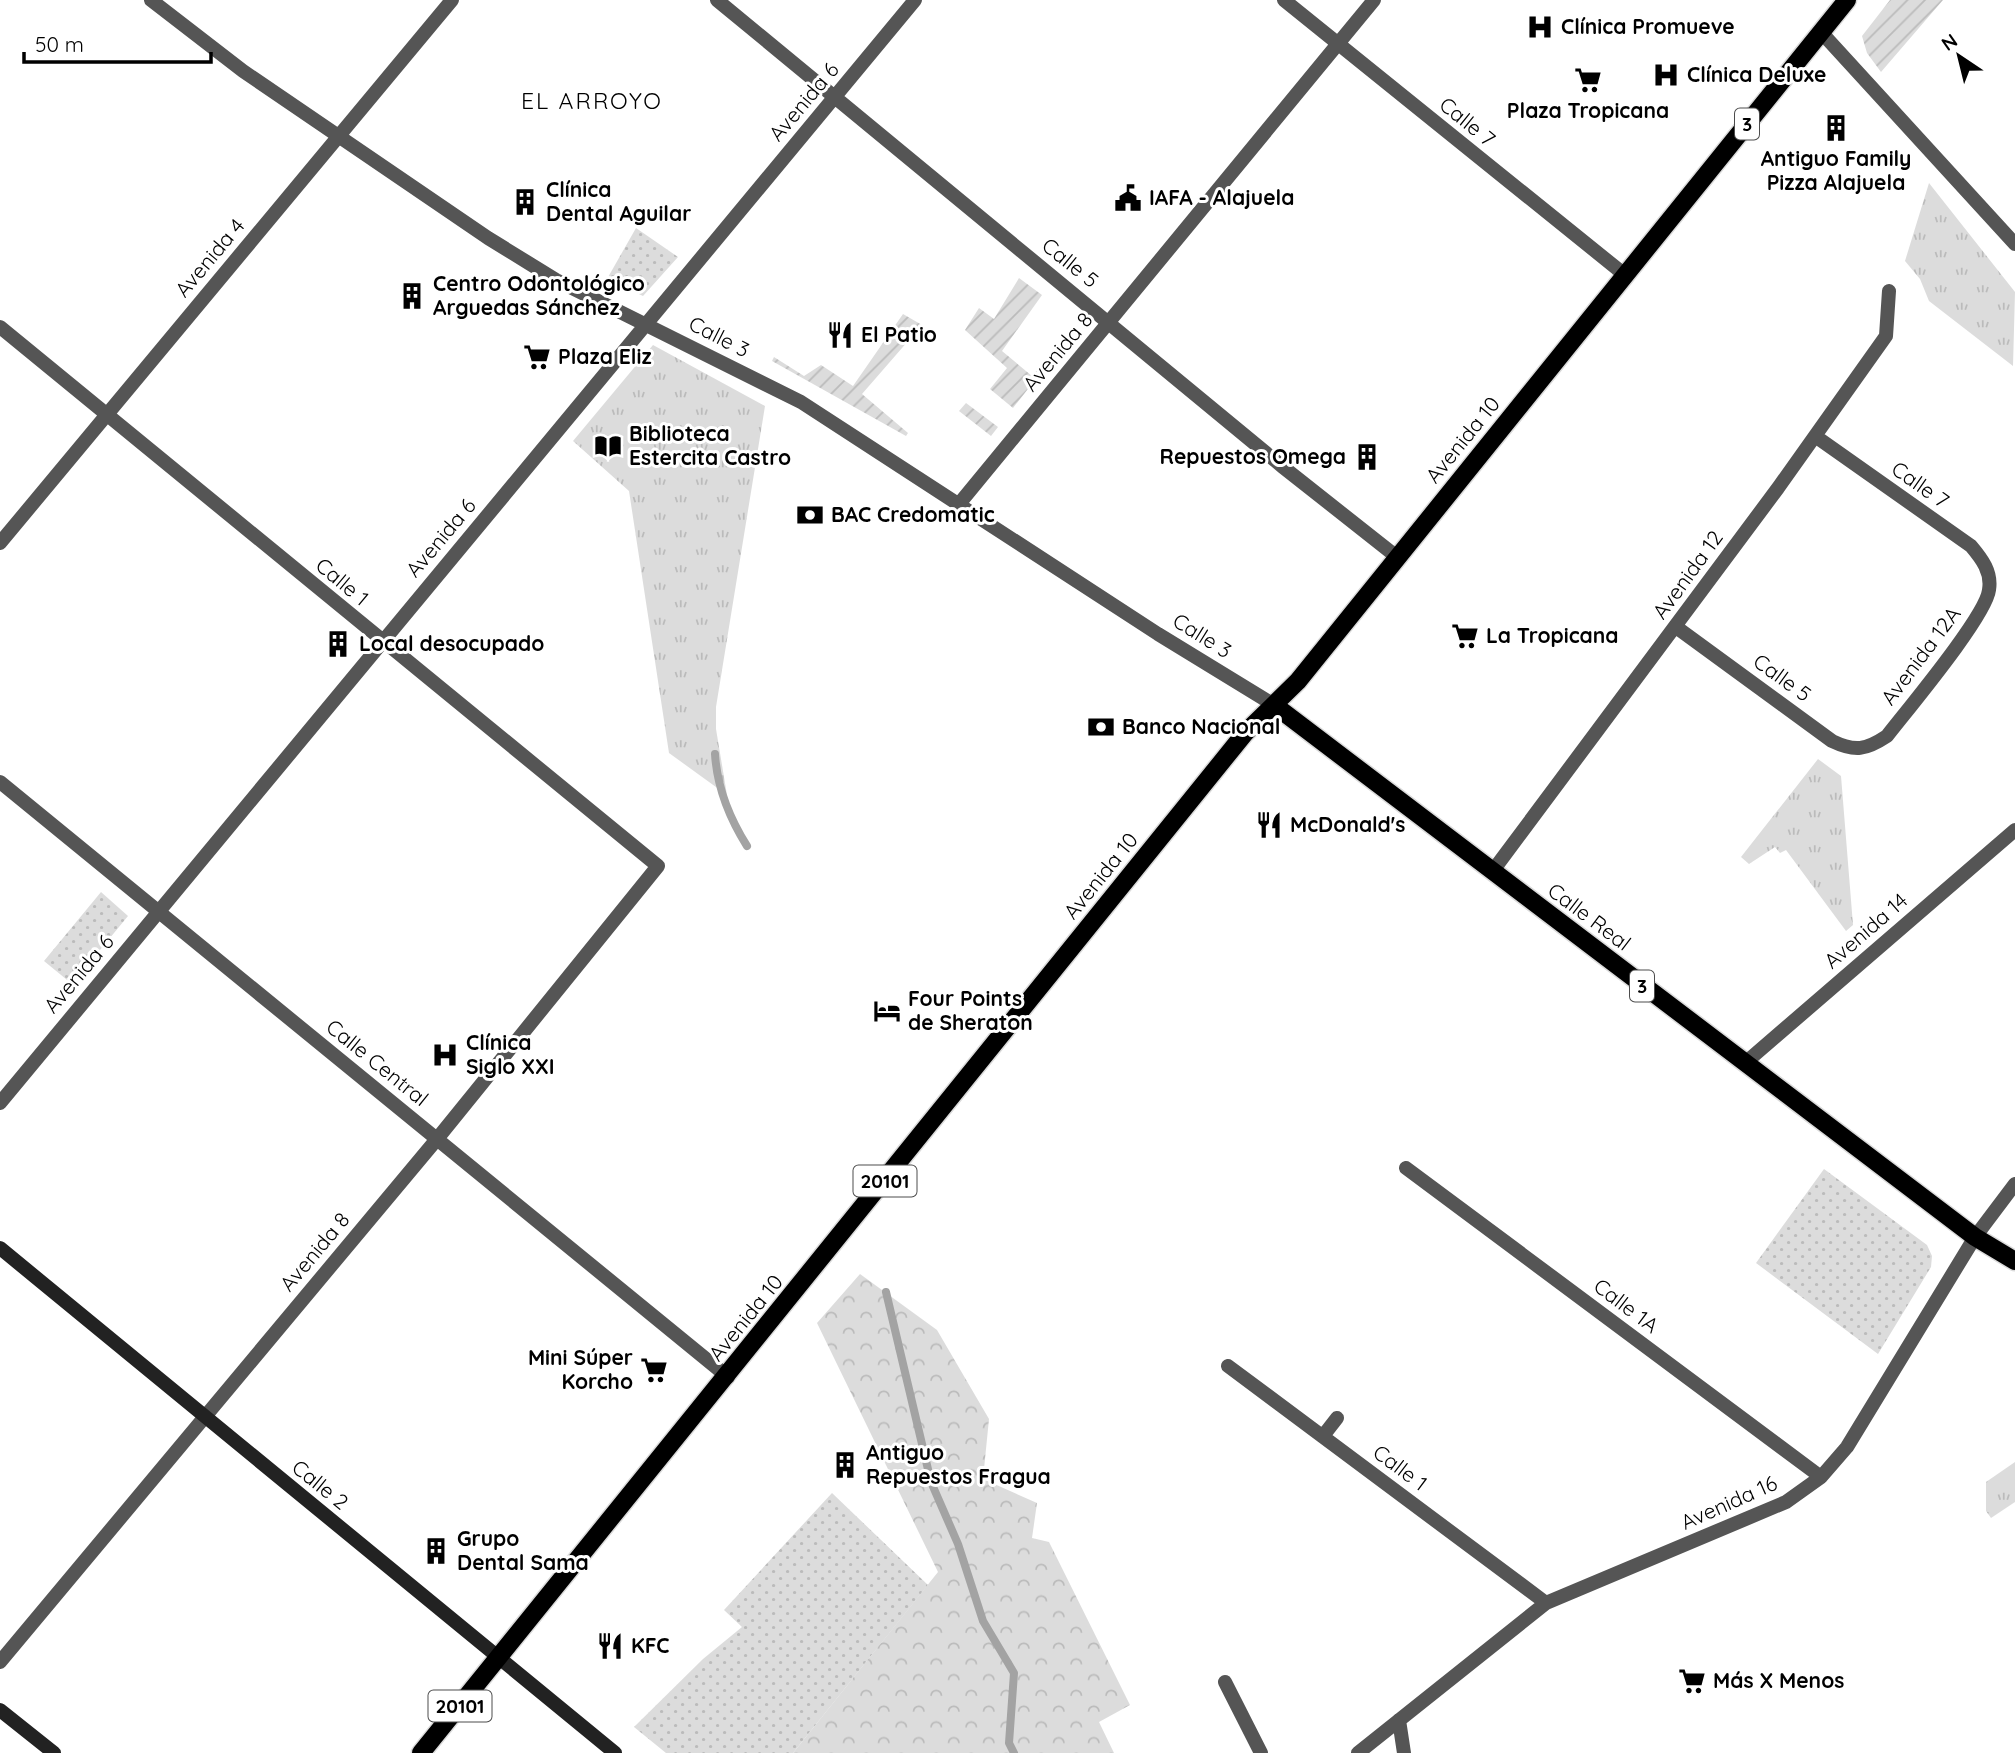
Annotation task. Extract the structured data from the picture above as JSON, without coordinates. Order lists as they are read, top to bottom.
{
  "streets": {
    "main road": [
      "3",
      "Avenida 10",
      "Calle Real",
      "20101"
    ],
    "street": [
      "Avenida 6",
      "Calle 7",
      "Avenida 4",
      "Calle 5",
      "Calle 3",
      "Avenida 8",
      "Avenida 12",
      "Calle 1",
      "Avenida 12A",
      "Avenida 14",
      "Calle Central",
      "Calle 1A",
      "Calle 2",
      "Avenida 16"
    ]
  },
  "crossings": [
    ["Avenida 6", "Calle 5"],
    ["Avenida 6", "Calle 3"],
    ["Avenida 6", "Calle 1"],
    ["Avenida 6", "Calle Central"],
    ["Calle 7", "Avenida 8"],
    ["Calle 7", "Avenida 10"],
    ["Calle 7", "Avenida 12"],
    ["Calle 7", "Avenida 12A"],
    ["3", "Avenida 10"],
    ["Avenida 4", "Calle 3"],
    ["Avenida 4", "Calle 1"],
    ["Calle 5", "Avenida 8"],
    ["Calle 5", "Avenida 10"],
    ["Calle 5", "Avenida 12"],
    ["Calle 5", "Avenida 12A"],
    ["Calle 3", "Avenida 8"],
    ["Calle 3", "Avenida 10"],
    ["Calle 3", "Calle Real"],
    ["Avenida 8", "Calle 1"],
    ["Avenida 8", "Calle Central"],
    ["Avenida 8", "Calle 2"],
    ["Avenida 10", "Calle Real"],
    ["Avenida 10", "Calle Central"],
    ["Avenida 10", "Calle 2"],
    ["Avenida 12", "Calle Real"],
    ["Calle 1", "Avenida 16"],
    ["Calle Real", "Avenida 14"],
    ["Calle Real", "Avenida 16"],
    ["Calle 1A", "Avenida 16"]
  ],
  "districts": ["EL ARROYO"],
  "places": {
    "hospital": ["Clínica Promueve", "Clínica Deluxe", "Clínica Siglo XXI"],
    "supermarket": [
      "Plaza Tropicana",
      "Plaza Eliz",
      "La Tropicana",
      "Mini Súper Korcho",
      "Más X Menos"
    ],
    "building": [
      "Antiguo Family Pizza Alajuela",
      "Clínica Dental Aguilar",
      "Centro Odontológico Arguedas Sánchez",
      "Repuestos Omega",
      "Local desocupado",
      "Antiguo Repuestos Fragua",
      "Grupo Dental Sama"
    ],
    "public building": ["IAFA - Alajuela"],
    "restaurant": ["El Patio", "McDonald's", "KFC"],
    "library": ["Biblioteca Estercita Castro"],
    "bank": ["BAC Credomatic", "Banco Nacional"],
    "hotel": ["Four Points de Sheraton"]
  },
  "scale_bar": "50 m",
  "north": "top left"
}
